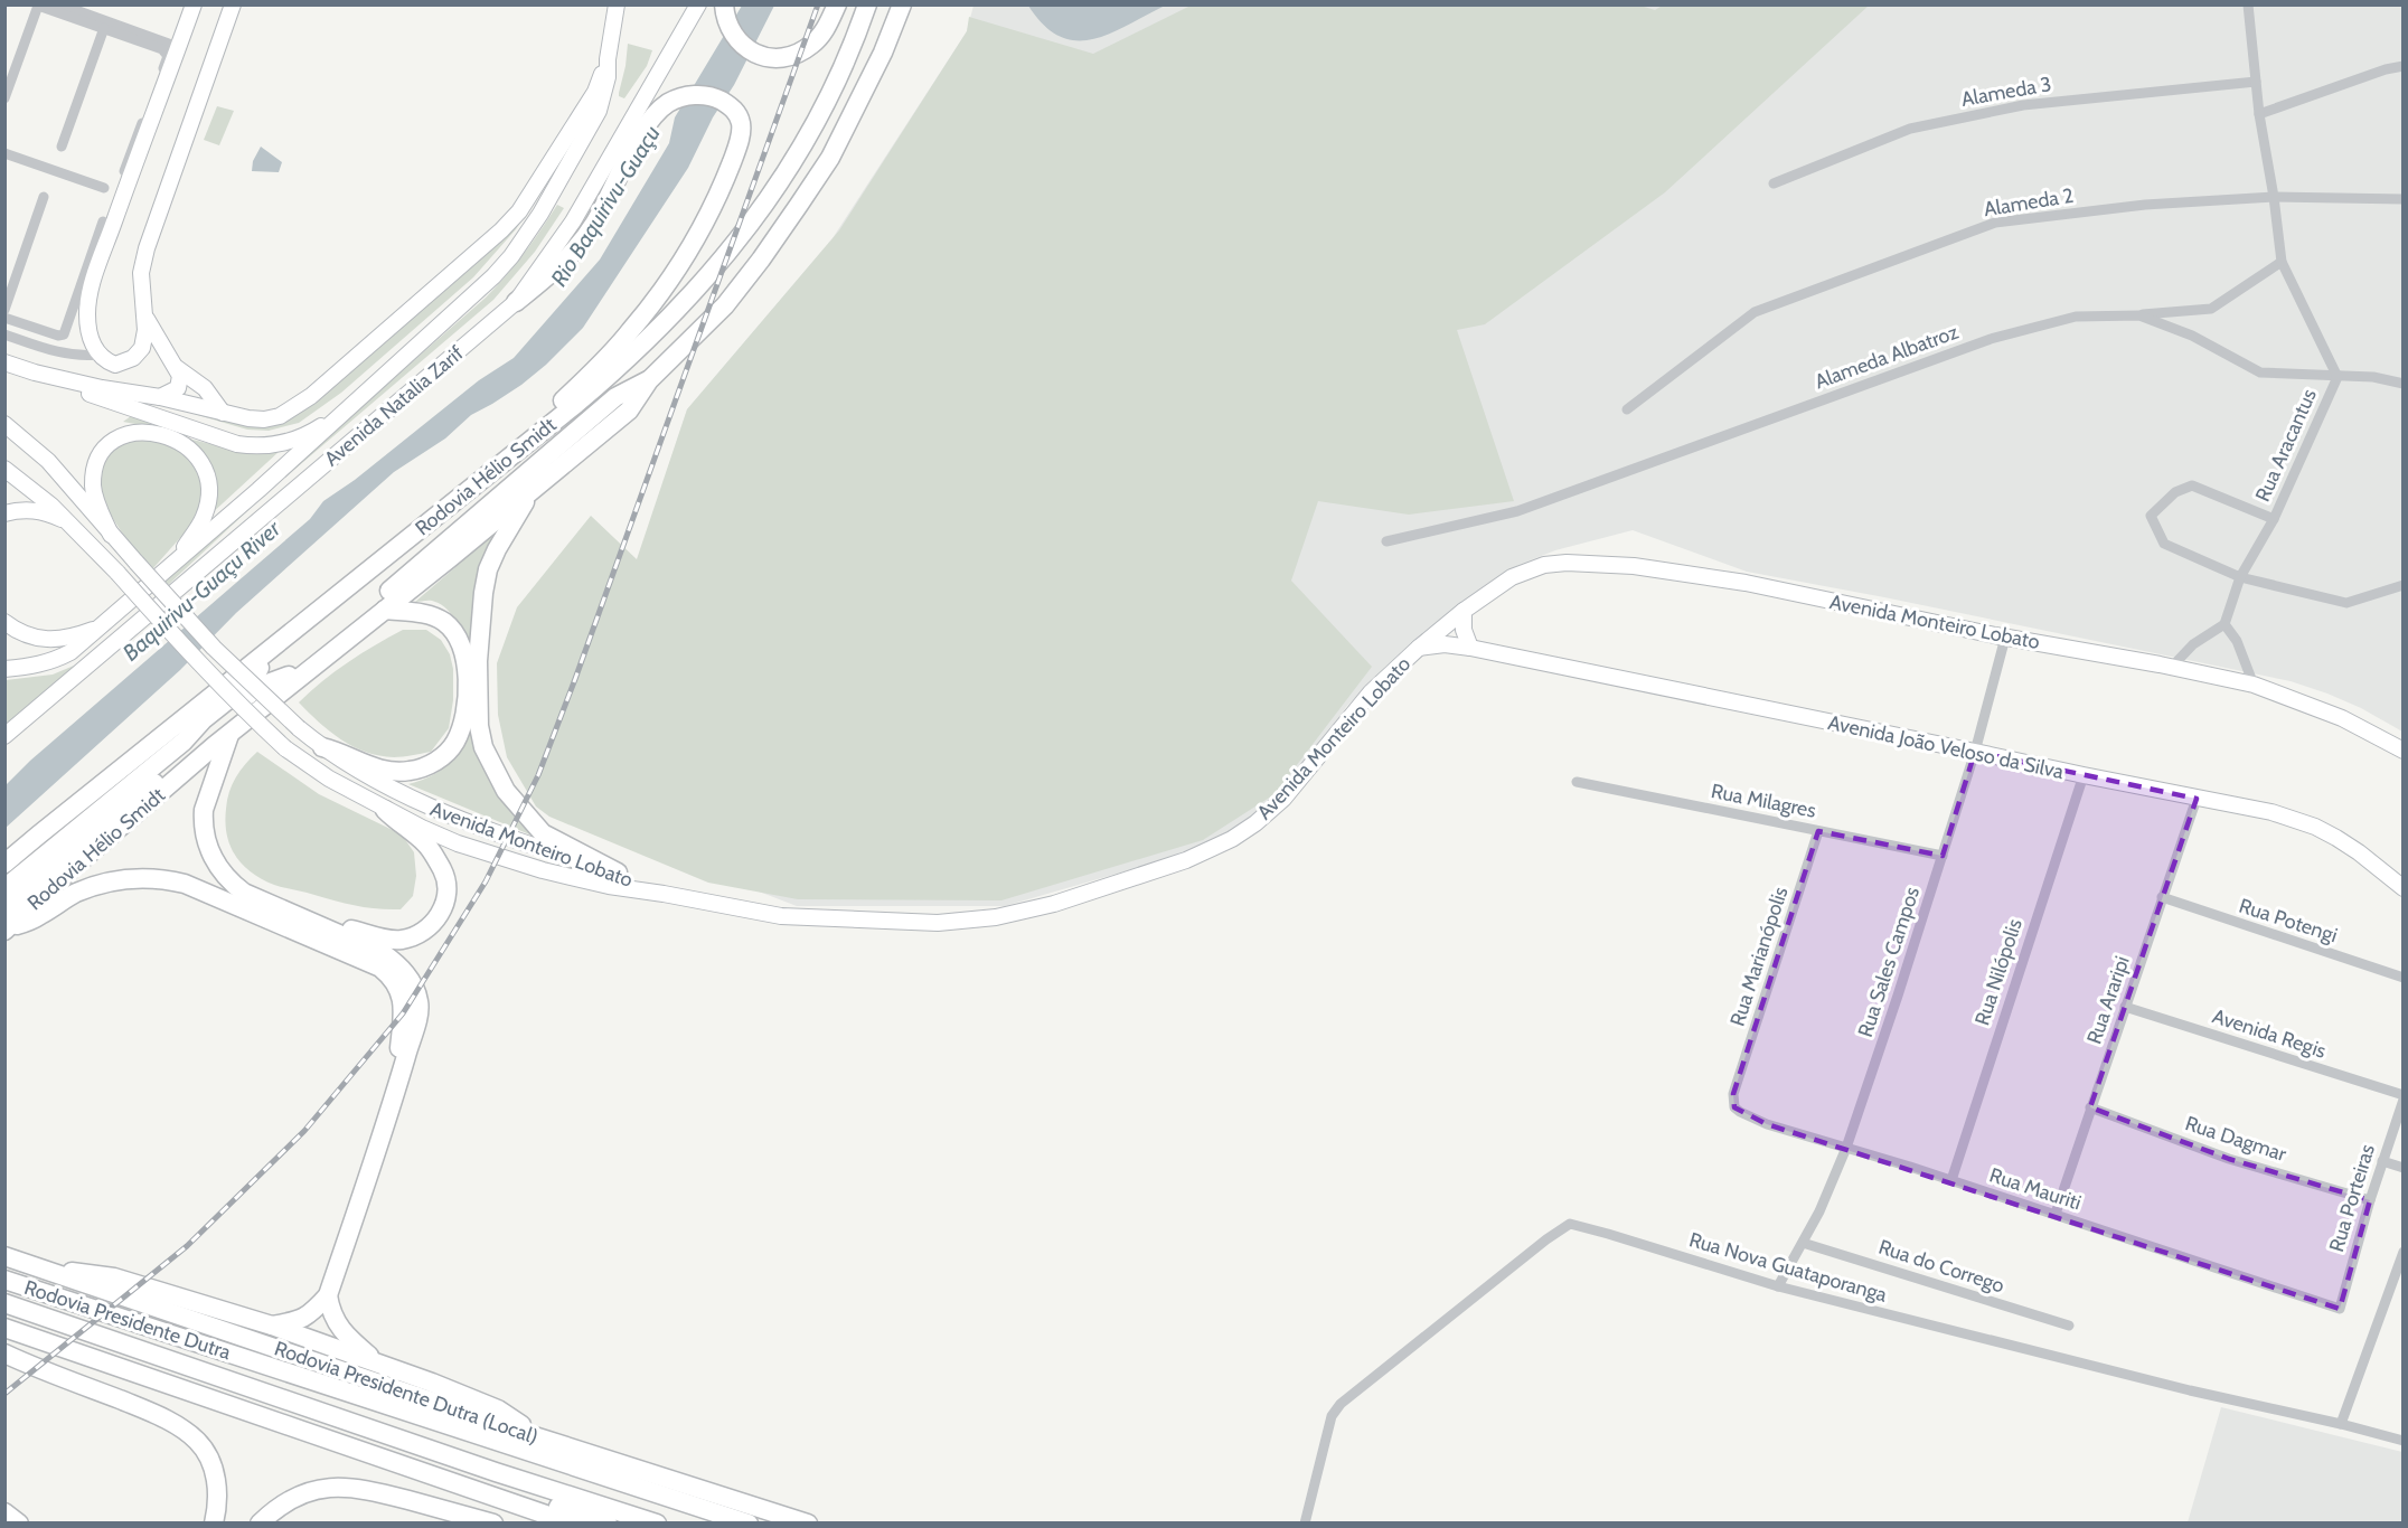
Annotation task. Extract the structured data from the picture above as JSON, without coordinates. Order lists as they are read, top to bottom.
{
  "streets": {
    "highway": ["Rodovia Hélio Smidt", "Rodovia Presidente Dutra", "Rodovia Presidente Dutra (Local)"],
    "main road": ["Avenida Natalia Zarif", "Avenida Monteiro Lobato", "Avenida João Veloso da Silva"],
    "street": [
      "Alameda 3",
      "Alameda 2",
      "Alameda Albatroz",
      "Rua Aracantus",
      "Rua Milagres",
      "Rua Potengi",
      "Rua Marianópolis",
      "Rua Sales Campos",
      "Rua Nilópolis",
      "Rua Araripi",
      "Avenida Regis",
      "Rua Dagmar",
      "Rua Mauriti",
      "Rua Porteiras",
      "Rua do Corrego",
      "Rua Nova Guataporanga"
    ]
  },
  "crossings": [
    ["Alameda 3", "Rua Aracantus"],
    ["Alameda 2", "Rua Aracantus"],
    ["Alameda Albatroz", "Rua Aracantus"],
    ["Avenida Monteiro Lobato", "Avenida João Veloso da Silva"],
    ["Avenida Monteiro Lobato", "Rua Sales Campos"],
    ["Avenida João Veloso da Silva", "Rua Sales Campos"],
    ["Avenida João Veloso da Silva", "Rua Nilópolis"],
    ["Avenida João Veloso da Silva", "Rua Araripi"],
    ["Rua Milagres", "Rua Marianópolis"],
    ["Rua Milagres", "Rua Sales Campos"],
    ["Rua Potengi", "Rua Araripi"],
    ["Rua Marianópolis", "Rua Mauriti"],
    ["Rua Sales Campos", "Rua Mauriti"],
    ["Rua Sales Campos", "Rua do Corrego"],
    ["Rua Sales Campos", "Rua Nova Guataporanga"],
    ["Rua Nilópolis", "Rua Mauriti"],
    ["Rua Araripi", "Avenida Regis"],
    ["Rua Araripi", "Rua Dagmar"],
    ["Rua Araripi", "Rua Mauriti"],
    ["Avenida Regis", "Rua Porteiras"],
    ["Rua Dagmar", "Rua Porteiras"],
    ["Rua Mauriti", "Rua Porteiras"]
  ],
  "water": ["Rio Baquirivu-Guaçu", "Baquirivu-Guaçu River"]
}
